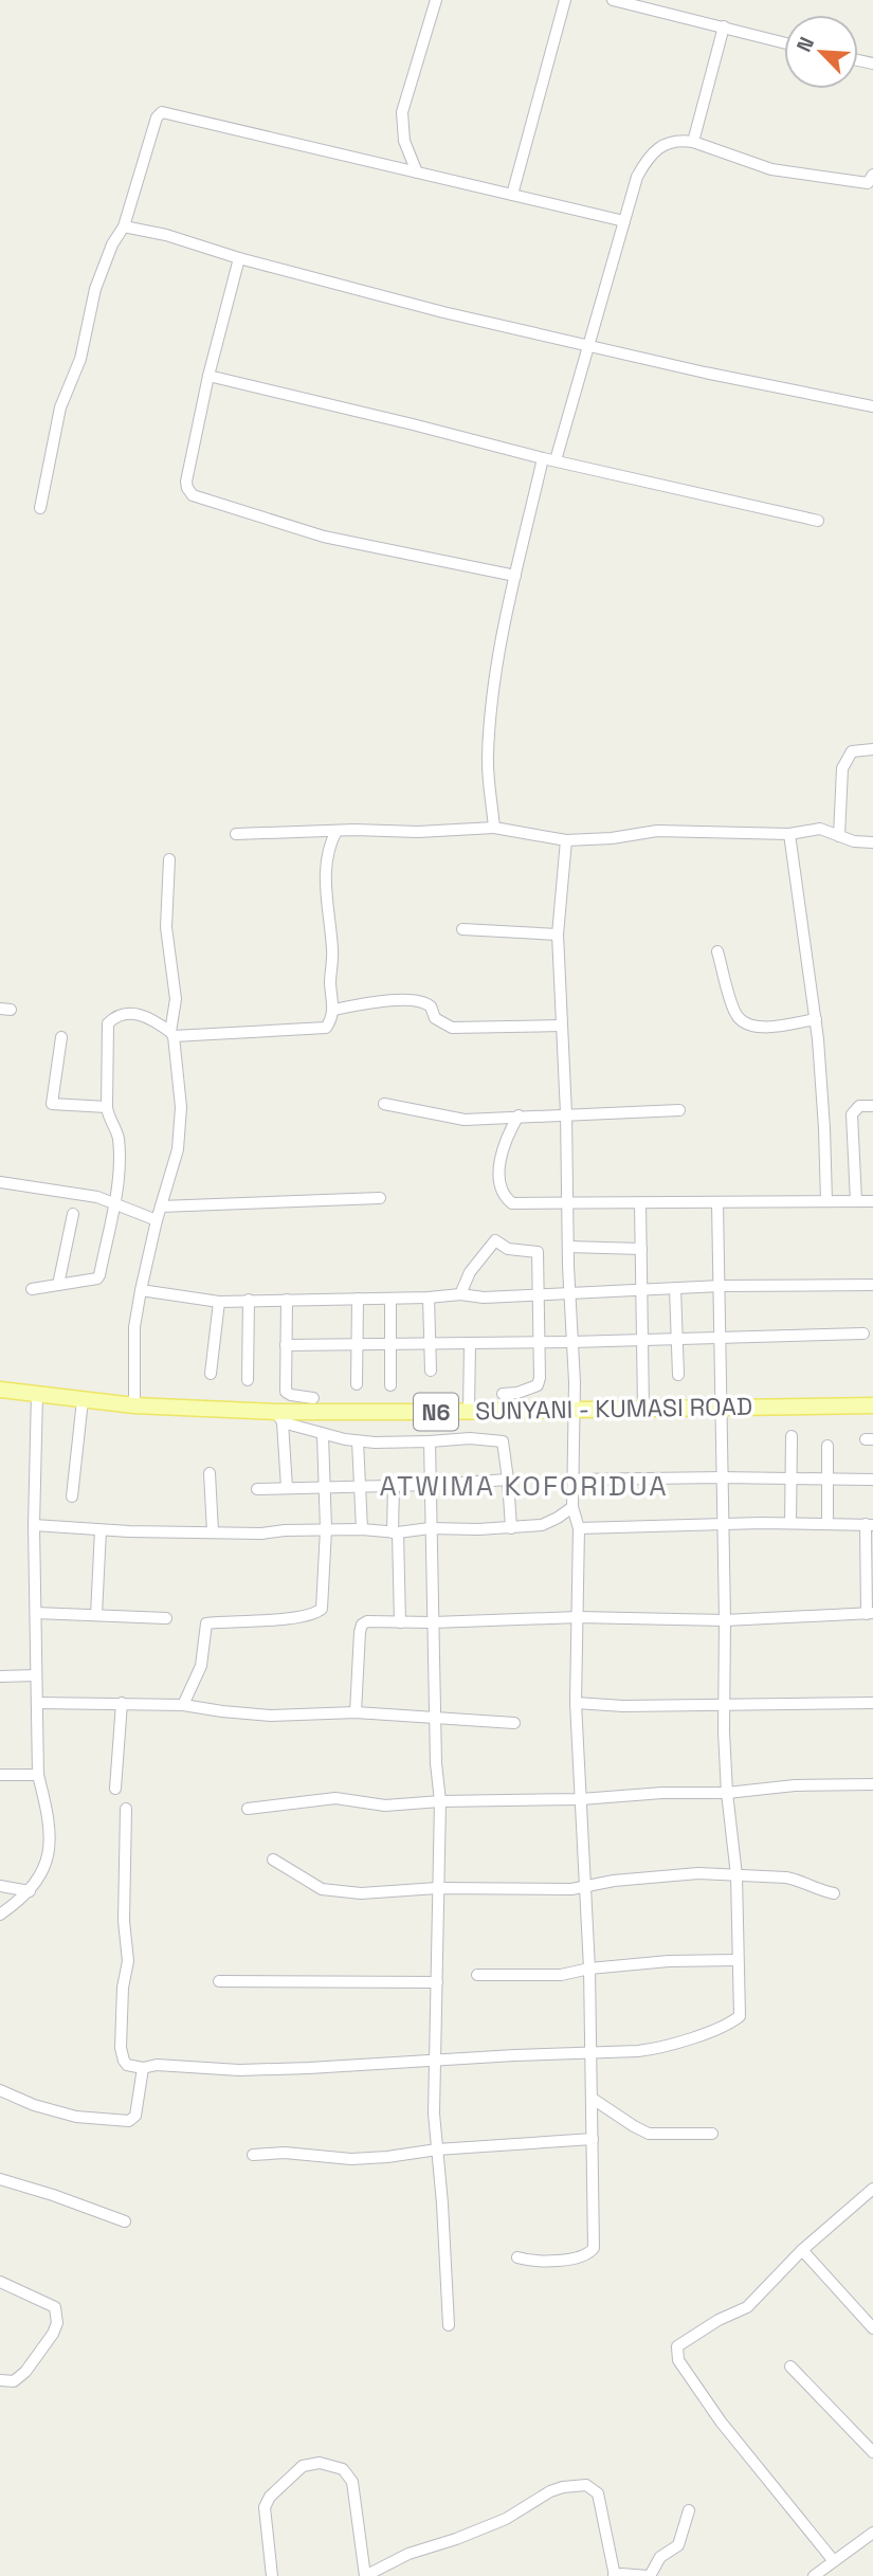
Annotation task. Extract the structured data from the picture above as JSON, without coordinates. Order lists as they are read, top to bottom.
{
  "streets": {
    "main road": ["SUNYANI - KUMASI ROAD", "N6"]
  },
  "districts": ["ATWIMA KOFORIDUA"],
  "north": "top left"
}
